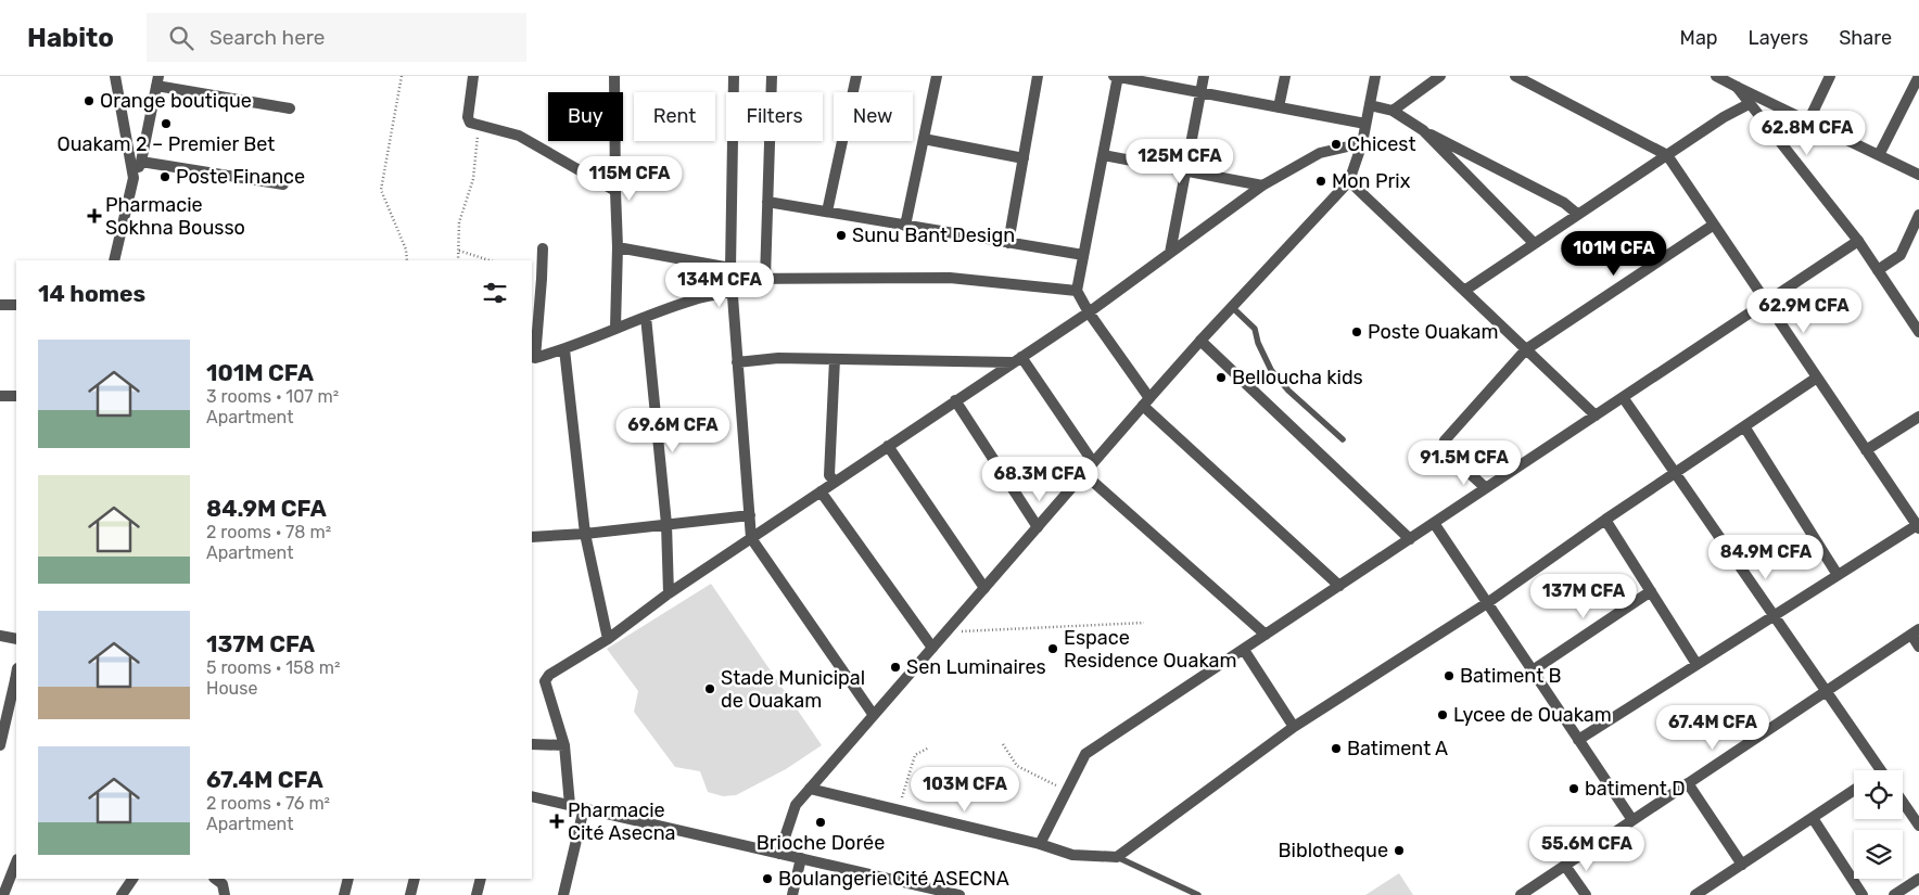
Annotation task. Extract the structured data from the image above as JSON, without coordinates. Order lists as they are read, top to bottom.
{
  "places": {
    "other": [
      "Orange boutique",
      "Ouakam 2 – Premier Bet",
      "Chicest",
      "Poste Finance",
      "Mon Prix",
      "Sunu Bant Design",
      "Poste Ouakam",
      "Belloucha kids",
      "Espace Residence Ouakam",
      "Sen Luminaires",
      "Batiment B",
      "Stade Municipal de Ouakam",
      "Lycee de Ouakam",
      "Batiment A",
      "batiment D",
      "Brioche Dorée",
      "Biblotheque",
      "Boulangerie Cité ASECNA"
    ],
    "health": ["Pharmacie Sokhna Bousso", "Pharmacie Cité Asecna"]
  },
  "page": {
    "header": "Habito",
    "search": "Search here",
    "nav": ["Map", "Layers", "Share"],
    "chip": [
      "Buy",
      "Rent",
      "Filters",
      "New"
    ],
    "price": [
      "62.8M CFA",
      "125M CFA",
      "115M CFA",
      "101M CFA",
      "134M CFA",
      "62.9M CFA",
      "69.6M CFA",
      "91.5M CFA",
      "68.3M CFA",
      "84.9M CFA",
      "137M CFA",
      "67.4M CFA",
      "103M CFA",
      "55.6M CFA"
    ],
    "heading": "14 homes",
    "list": [
      {
        "name": "101M CFA",
        "note": "3 rooms · 107 m² · Apartment"
      },
      {
        "name": "84.9M CFA",
        "note": "2 rooms · 78 m² · Apartment"
      },
      {
        "name": "137M CFA",
        "note": "5 rooms · 158 m² · House"
      },
      {
        "name": "67.4M CFA",
        "note": "2 rooms · 76 m² · Apartment"
      }
    ]
  }
}
